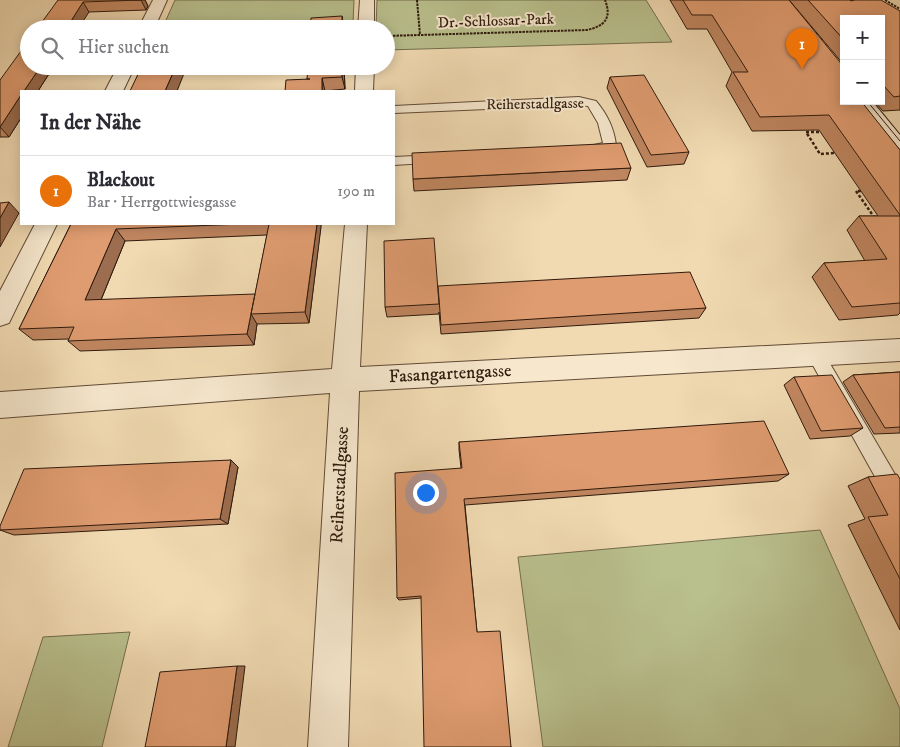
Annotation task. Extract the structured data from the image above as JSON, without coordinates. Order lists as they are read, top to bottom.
{
  "streets": {
    "street": ["Reiherstadlgasse", "Fasangartengasse"],
    "path": ["Dr.-Schlossar-Park"]
  },
  "crossings": [
    ["Reiherstadlgasse", "Fasangartengasse"]
  ],
  "page": {
    "map_buttons": ["+", "−"],
    "search": "Hier suchen",
    "pins": "1",
    "heading": "In der Nähe",
    "list": [
      {
        "mark": "1",
        "name": "Blackout",
        "note": "Bar · Herrgottwiesgasse",
        "value": "190 m"
      }
    ]
  }
}
